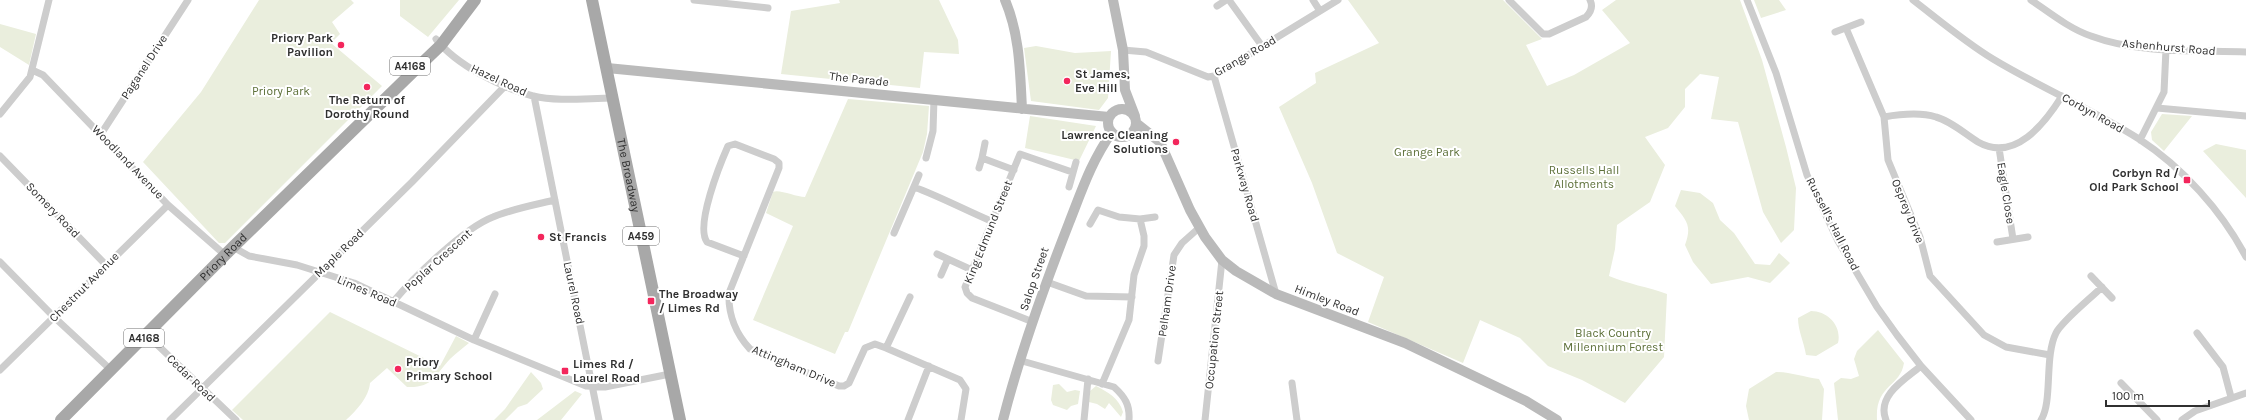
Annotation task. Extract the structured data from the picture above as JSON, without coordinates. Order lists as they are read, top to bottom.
{
  "streets": {
    "main road": [
      "A4168",
      "The Parade",
      "The Broadway",
      "A459",
      "Priory Road",
      "Salop Street",
      "Himley Road"
    ],
    "street": [
      "Ashenhurst Road",
      "Grange Road",
      "Paganel Drive",
      "Hazel Road",
      "Corbyn Road",
      "Woodland Avenue",
      "Parkway Road",
      "Eagle Close",
      "Somery Road",
      "Osprey Drive",
      "Russell's Hall Road",
      "King Edmund Street",
      "Maple Road",
      "Poplar Crescent",
      "Chestnut Avenue",
      "Limes Road",
      "Laurel Road",
      "Pelham Drive",
      "Occupation Street",
      "Attingham Drive",
      "Cedar Road"
    ]
  },
  "crossings": [
    ["Grange Road", "Parkway Road"],
    ["Paganel Drive", "Woodland Avenue"],
    ["The Parade", "The Broadway"],
    ["The Parade", "Salop Street"],
    ["The Parade", "Himley Road"],
    ["Hazel Road", "The Broadway"],
    ["Hazel Road", "Maple Road"],
    ["Hazel Road", "Priory Road"],
    ["Hazel Road", "Laurel Road"],
    ["Woodland Avenue", "Priory Road"],
    ["Woodland Avenue", "Chestnut Avenue"],
    ["Woodland Avenue", "Limes Road"],
    ["The Broadway", "Limes Road"],
    ["Parkway Road", "Himley Road"],
    ["Somery Road", "Chestnut Avenue"],
    ["King Edmund Street", "Salop Street"],
    ["Maple Road", "Limes Road"],
    ["Maple Road", "Cedar Road"],
    ["Priory Road", "Limes Road"],
    ["Priory Road", "Cedar Road"],
    ["Poplar Crescent", "Limes Road"],
    ["Poplar Crescent", "Laurel Road"],
    ["Salop Street", "Himley Road"],
    ["Limes Road", "Laurel Road"],
    ["Himley Road", "Pelham Drive"],
    ["Himley Road", "Occupation Street"]
  ],
  "parks": [
    "Priory Park",
    "Grange Park",
    "Russells Hall Allotments",
    "Black Country Millennium Forest"
  ],
  "places": {
    "other": [
      "Priory Park Pavilion",
      "St James, Eve Hill",
      "The Return of Dorothy Round",
      "Lawrence Cleaning Solutions",
      "St Francis",
      "Priory Primary School"
    ],
    "transit": ["Corbyn Rd / Old Park School", "The Broadway / Limes Rd", "Limes Rd / Laurel Road"]
  },
  "scale_bar": "100 m"
}
